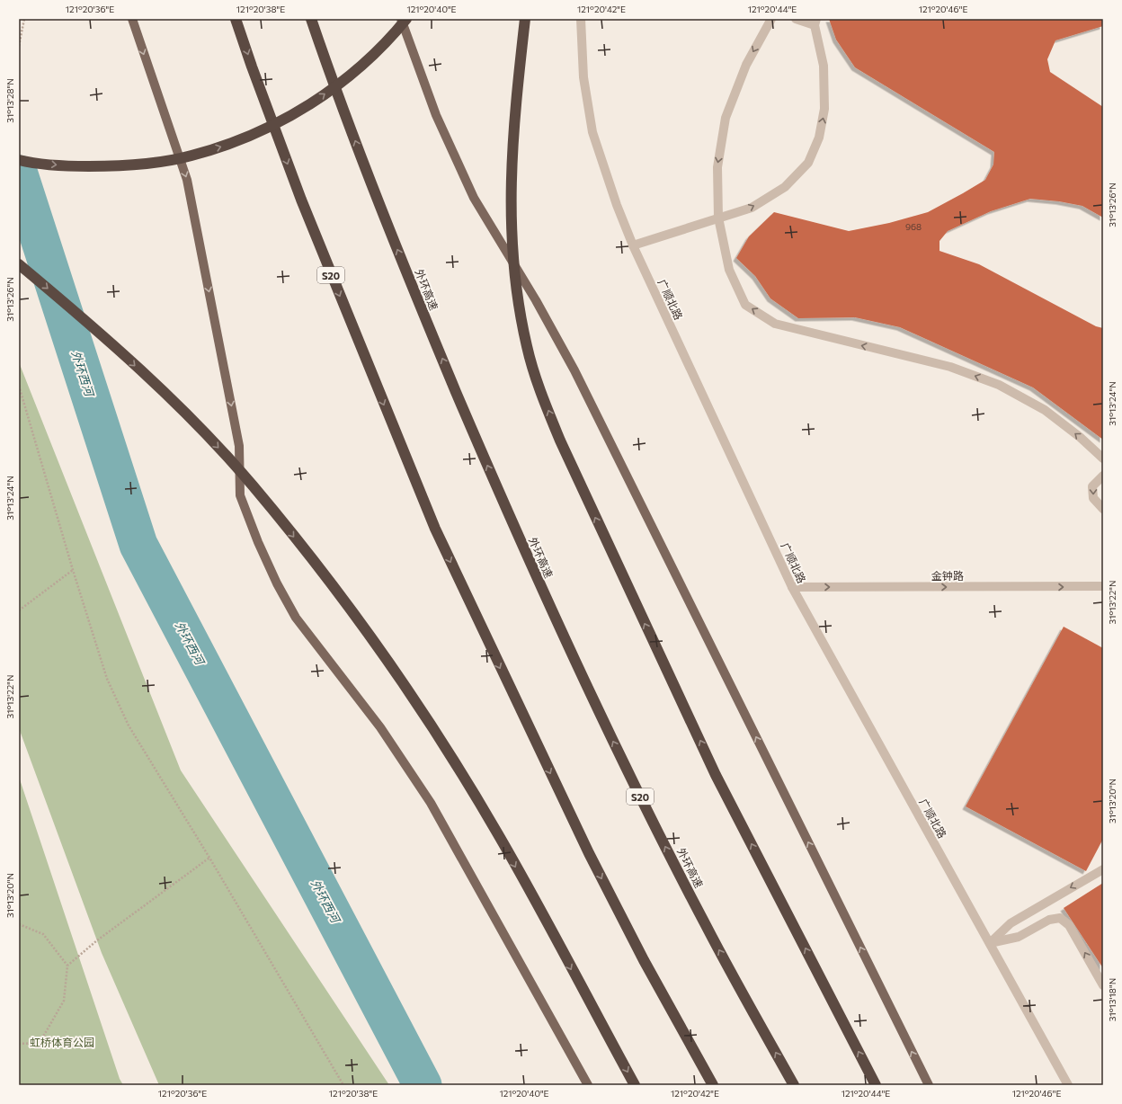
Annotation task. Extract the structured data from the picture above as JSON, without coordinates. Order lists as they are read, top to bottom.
{
  "streets": {
    "highway": ["S20", "外环高速"],
    "street": ["广顺北路", "金钟路"]
  },
  "crossings": [
    ["广顺北路", "金钟路"]
  ],
  "one_way": ["金钟路"],
  "water": ["外环西河"],
  "parks": ["虹桥体育公园"],
  "house_numbers": ["968"],
  "coordinates": [
    "121°20'36\"E",
    "121°20'38\"E",
    "121°20'40\"E",
    "121°20'42\"E",
    "121°20'44\"E",
    "121°20'46\"E",
    "31°13'28\"N",
    "31°13'26\"N",
    "31°13'24\"N",
    "31°13'22\"N",
    "31°13'20\"N",
    "31°13'18\"N"
  ]
}
